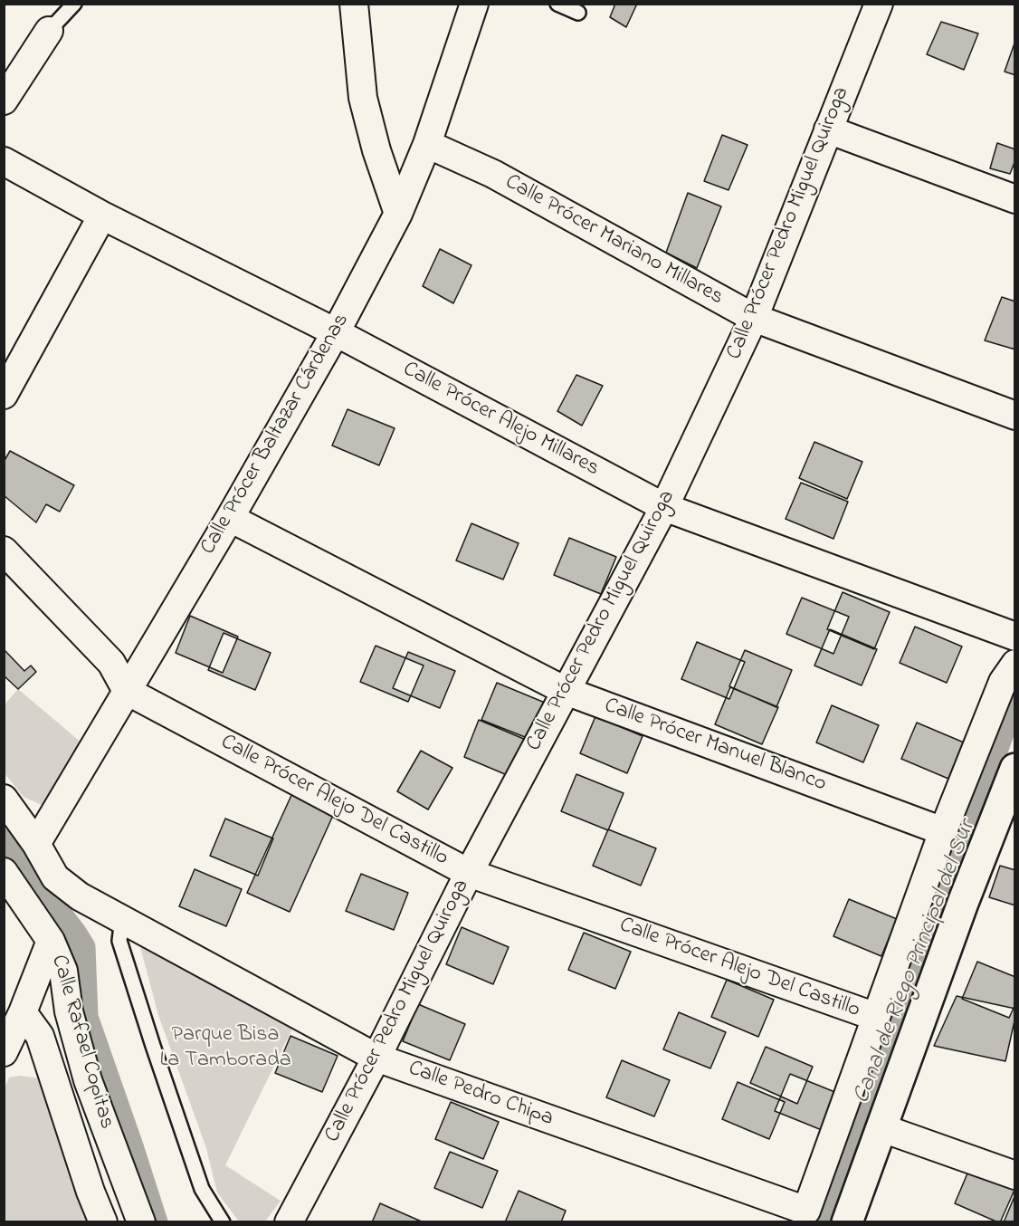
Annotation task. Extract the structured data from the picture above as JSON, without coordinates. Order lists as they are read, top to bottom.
{
  "streets": {
    "street": [
      "Calle Prócer Pedro Miguel Quiroga",
      "Calle Prócer Mariano Millares",
      "Calle Prócer Alejo Millares",
      "Calle Prócer Baltazar Cárdenas",
      "Calle Prócer Manuel Blanco",
      "Calle Prócer Alejo Del Castillo",
      "Calle Rafael Copitas",
      "Calle Pedro Chipa"
    ]
  },
  "crossings": [
    ["Calle Prócer Pedro Miguel Quiroga", "Calle Prócer Mariano Millares"],
    ["Calle Prócer Pedro Miguel Quiroga", "Calle Prócer Alejo Millares"],
    ["Calle Prócer Pedro Miguel Quiroga", "Calle Prócer Manuel Blanco"],
    ["Calle Prócer Pedro Miguel Quiroga", "Calle Prócer Alejo Del Castillo"],
    ["Calle Prócer Pedro Miguel Quiroga", "Calle Pedro Chipa"],
    ["Calle Prócer Mariano Millares", "Calle Prócer Baltazar Cárdenas"],
    ["Calle Prócer Alejo Millares", "Calle Prócer Baltazar Cárdenas"],
    ["Calle Prócer Baltazar Cárdenas", "Calle Prócer Manuel Blanco"],
    ["Calle Prócer Baltazar Cárdenas", "Calle Prócer Alejo Del Castillo"],
    ["Calle Prócer Baltazar Cárdenas", "Calle Pedro Chipa"],
    ["Calle Prócer Alejo Del Castillo", "Calle Pedro Chipa"]
  ],
  "water": ["Canal de Riego Principal del Sur"],
  "parks": ["Parque Bisa La Tamborada"]
}
